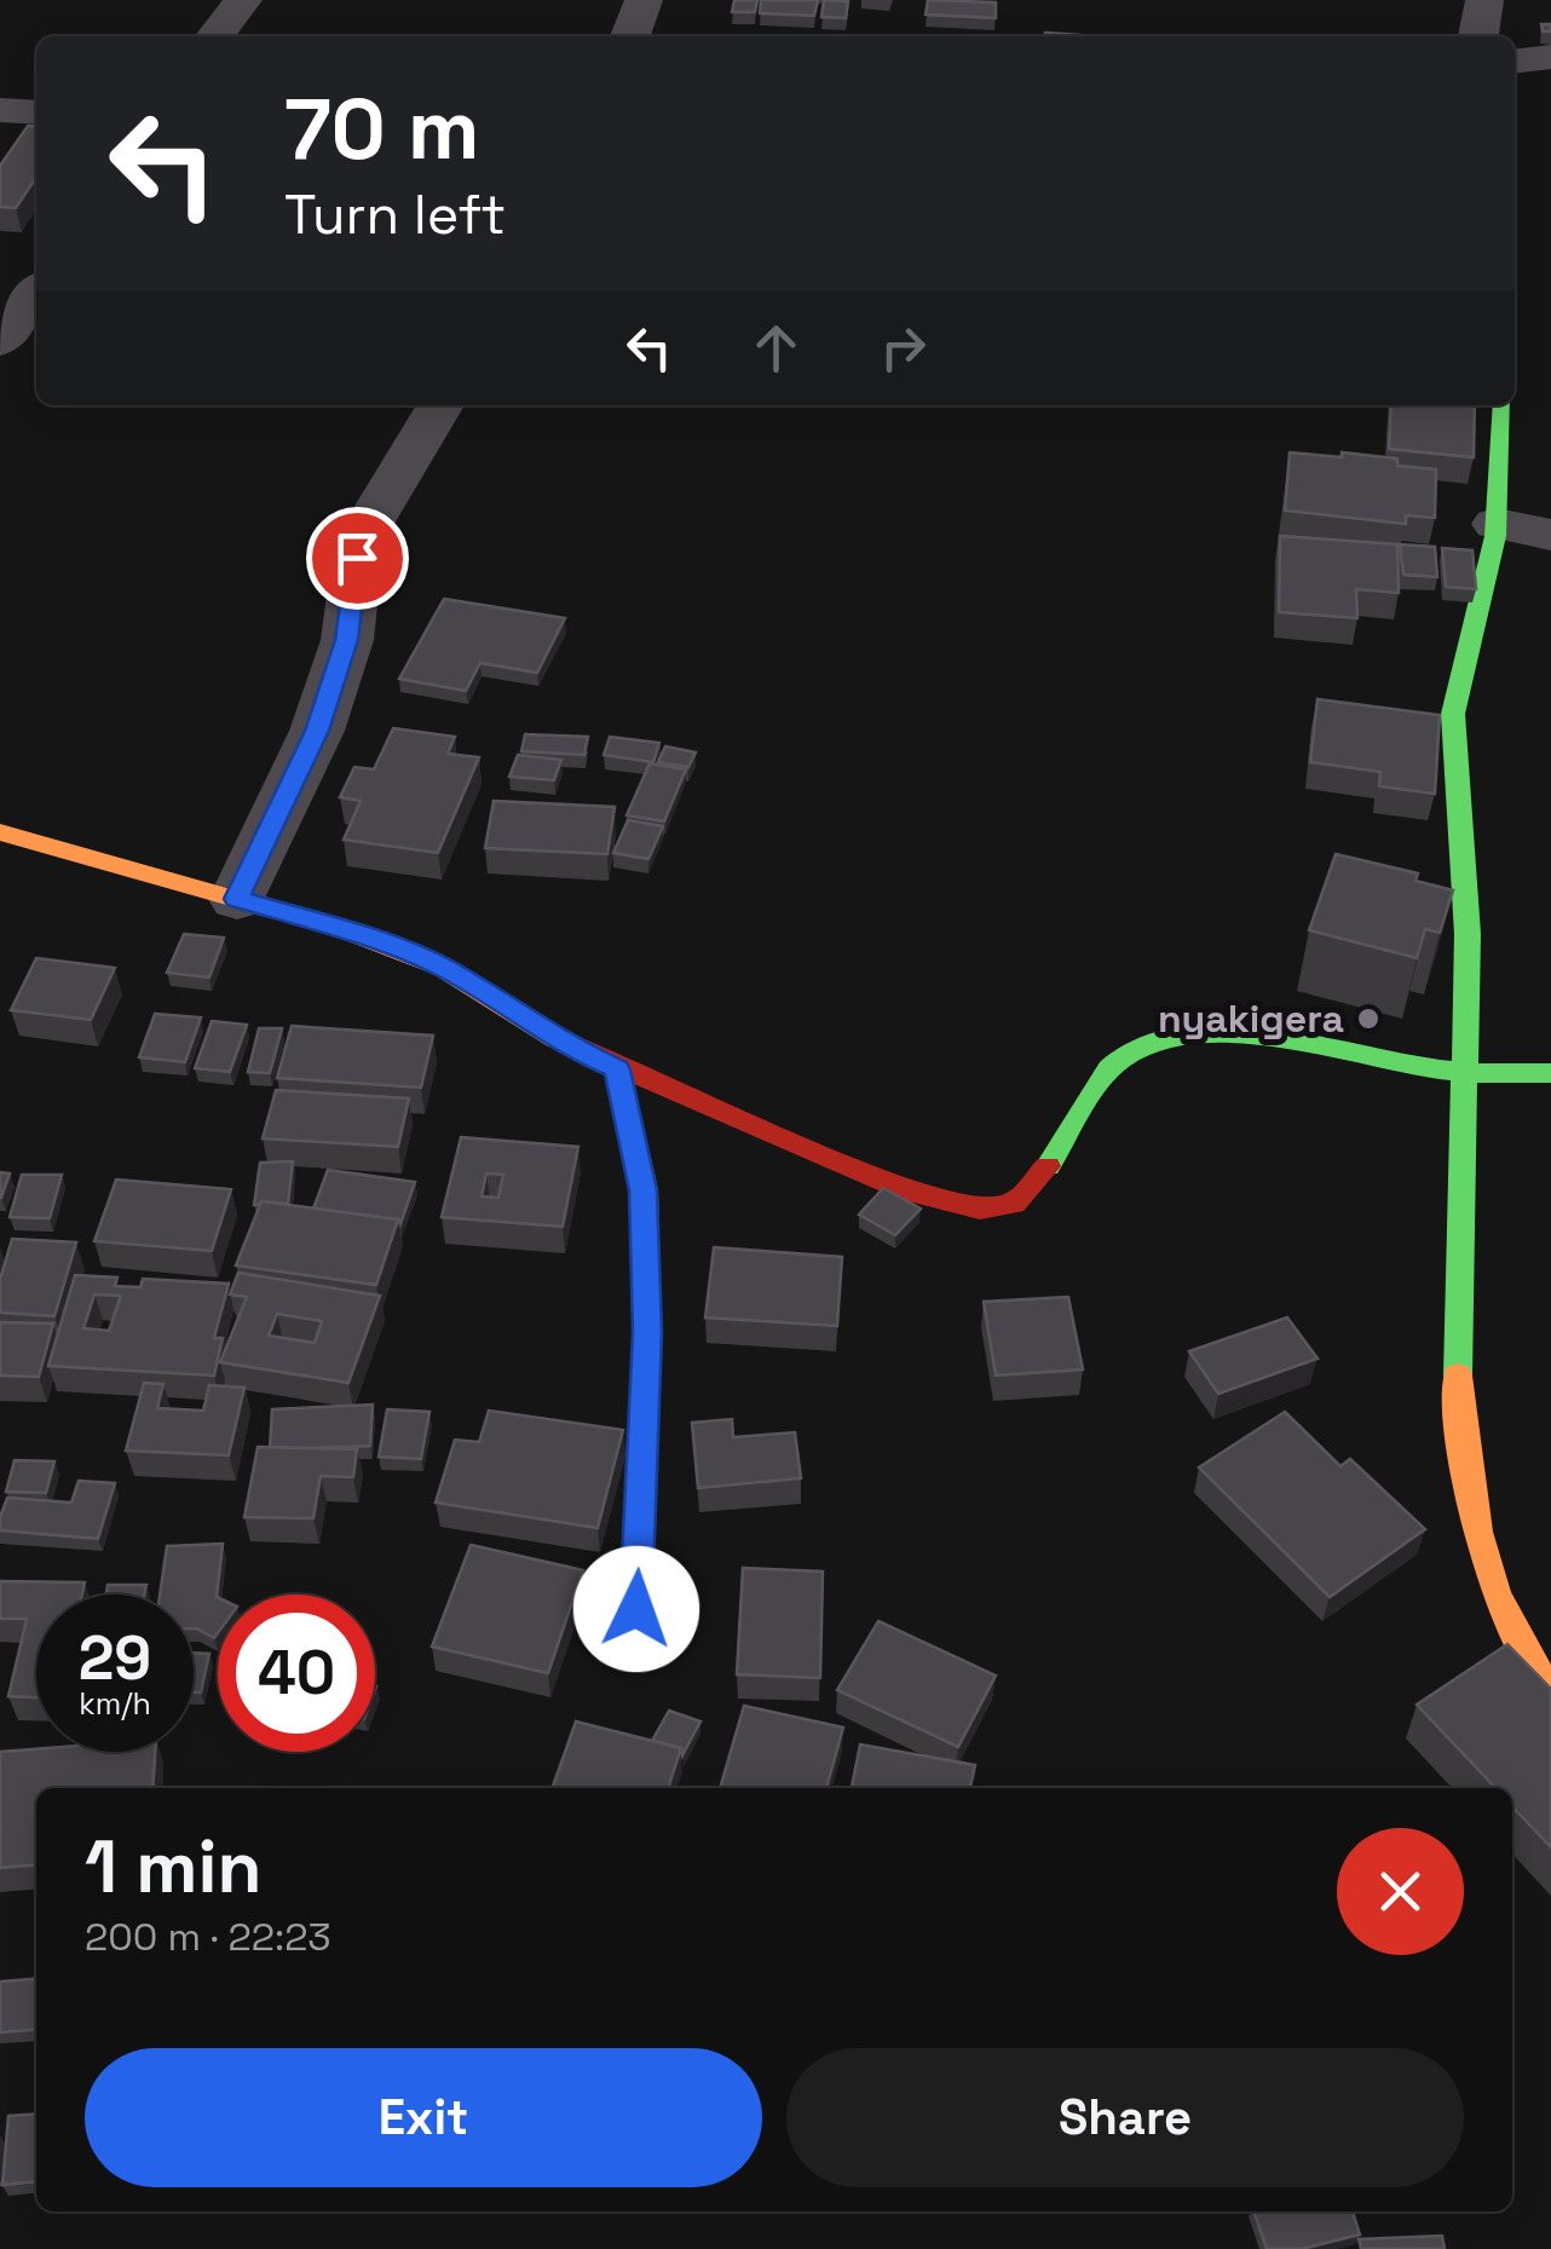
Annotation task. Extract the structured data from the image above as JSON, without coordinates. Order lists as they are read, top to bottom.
{
  "places": ["nyakigera"],
  "page": {
    "turn": ["70 m", "Turn left"],
    "speed": "29 km/h",
    "limit": "40",
    "heading": ["1 min", "200 m · 22:23"],
    "buttons": ["Exit", "Share"]
  }
}
